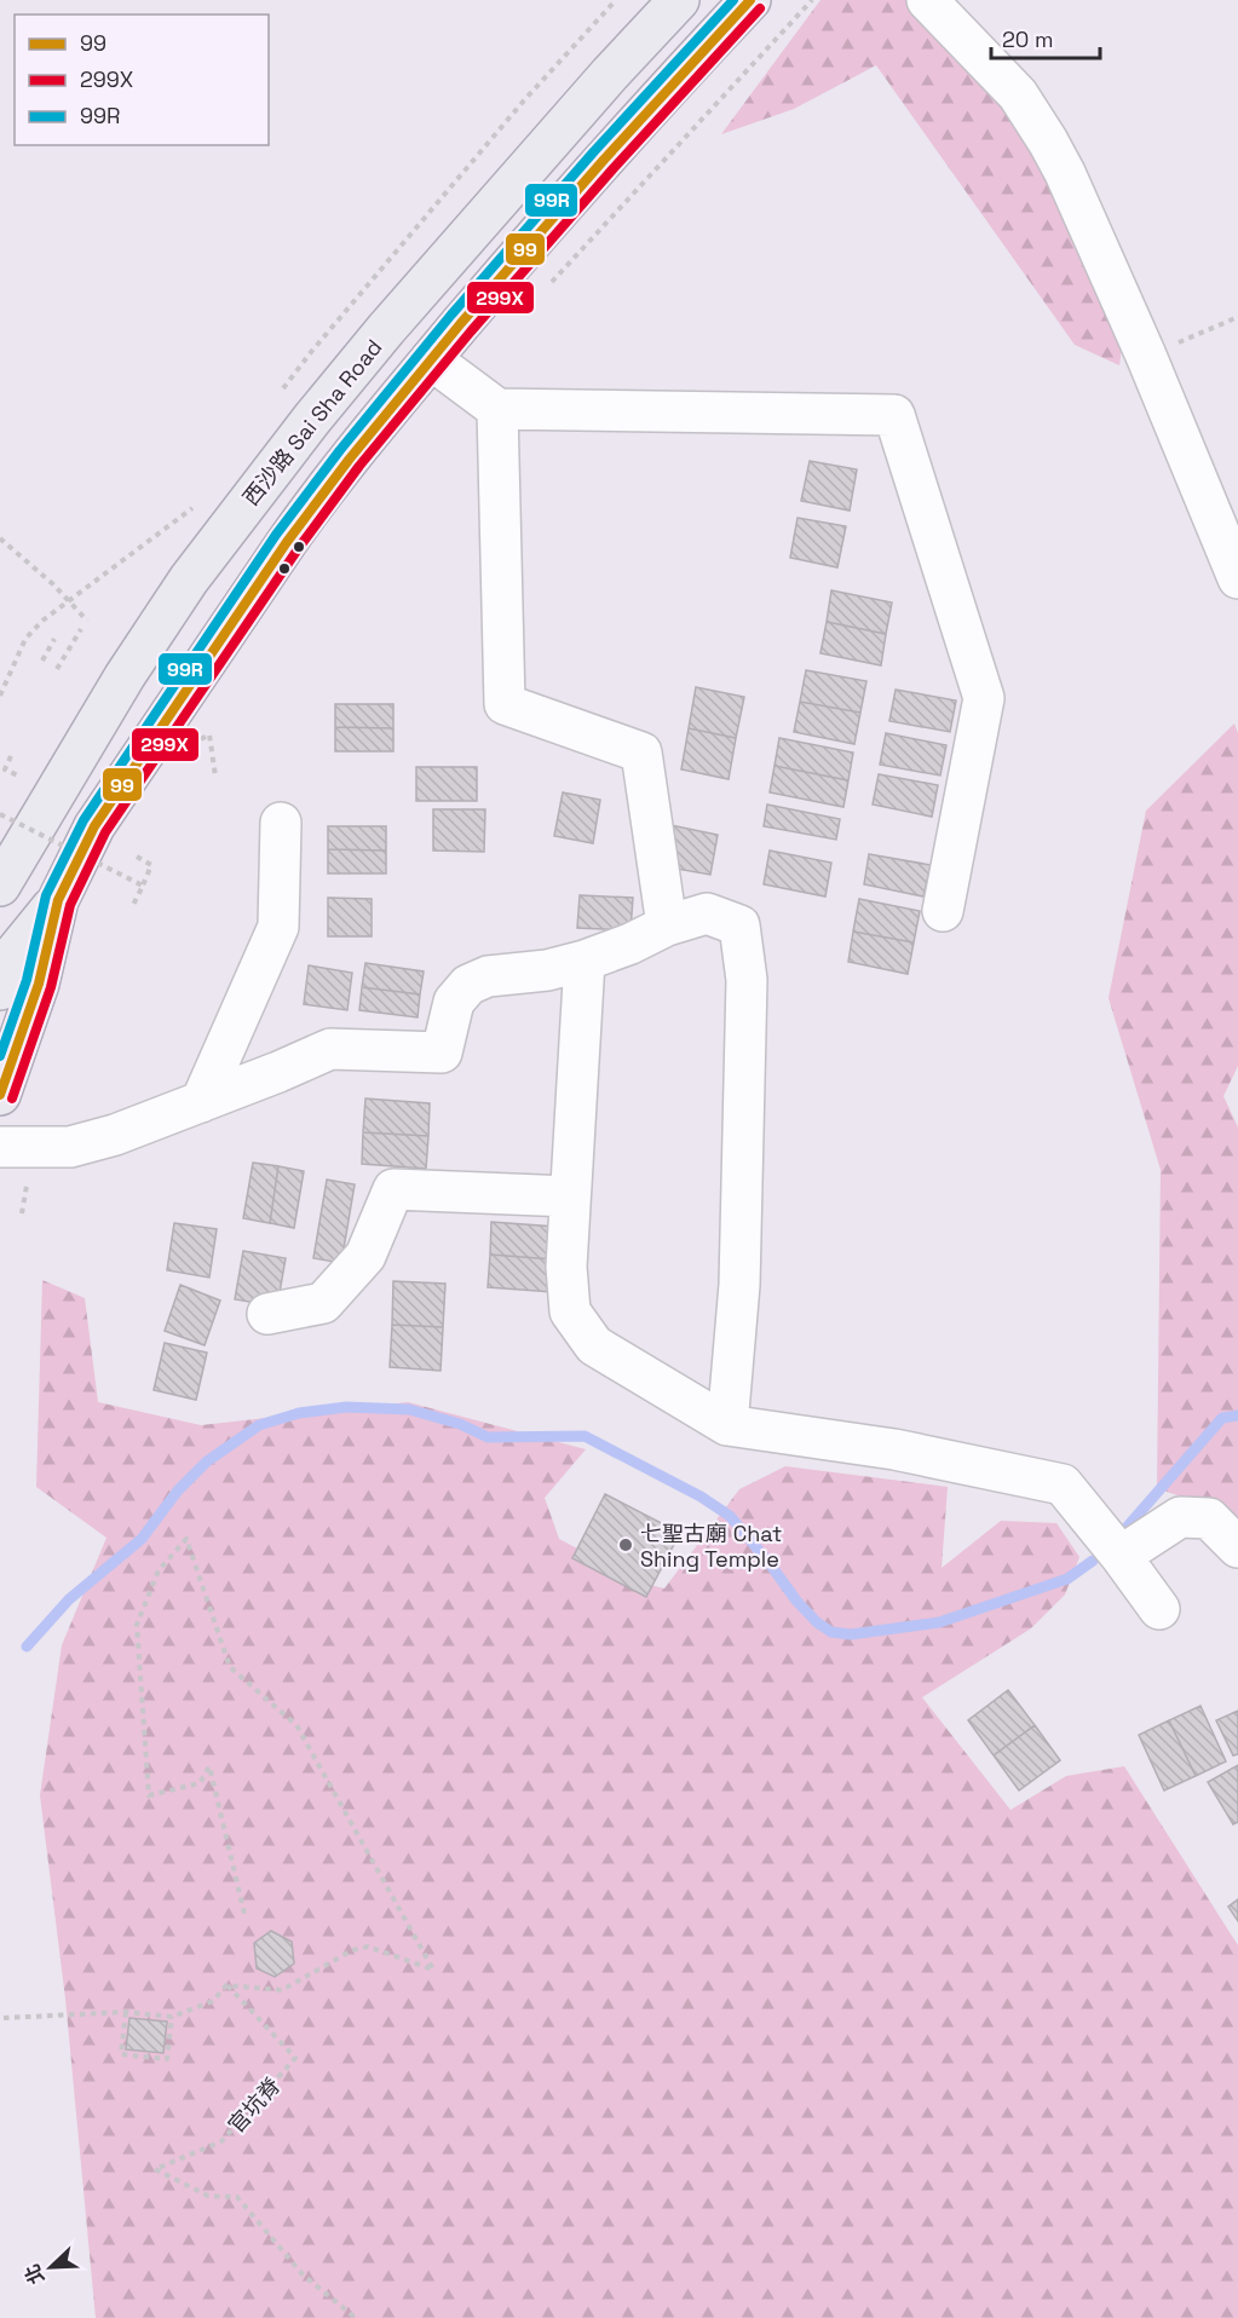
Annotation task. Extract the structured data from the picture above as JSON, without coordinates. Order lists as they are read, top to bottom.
{
  "streets": {
    "main road": ["西沙路 Sai Sha Road"],
    "path": ["官坑脊"]
  },
  "places": ["七聖古廟 Chat Shing Temple"],
  "lines": ["transit line 99", "transit line 99R", "transit line 299X"],
  "legend": ["99", "299X", "99R"],
  "scale_bar": "20 m",
  "north": "bottom left"
}
